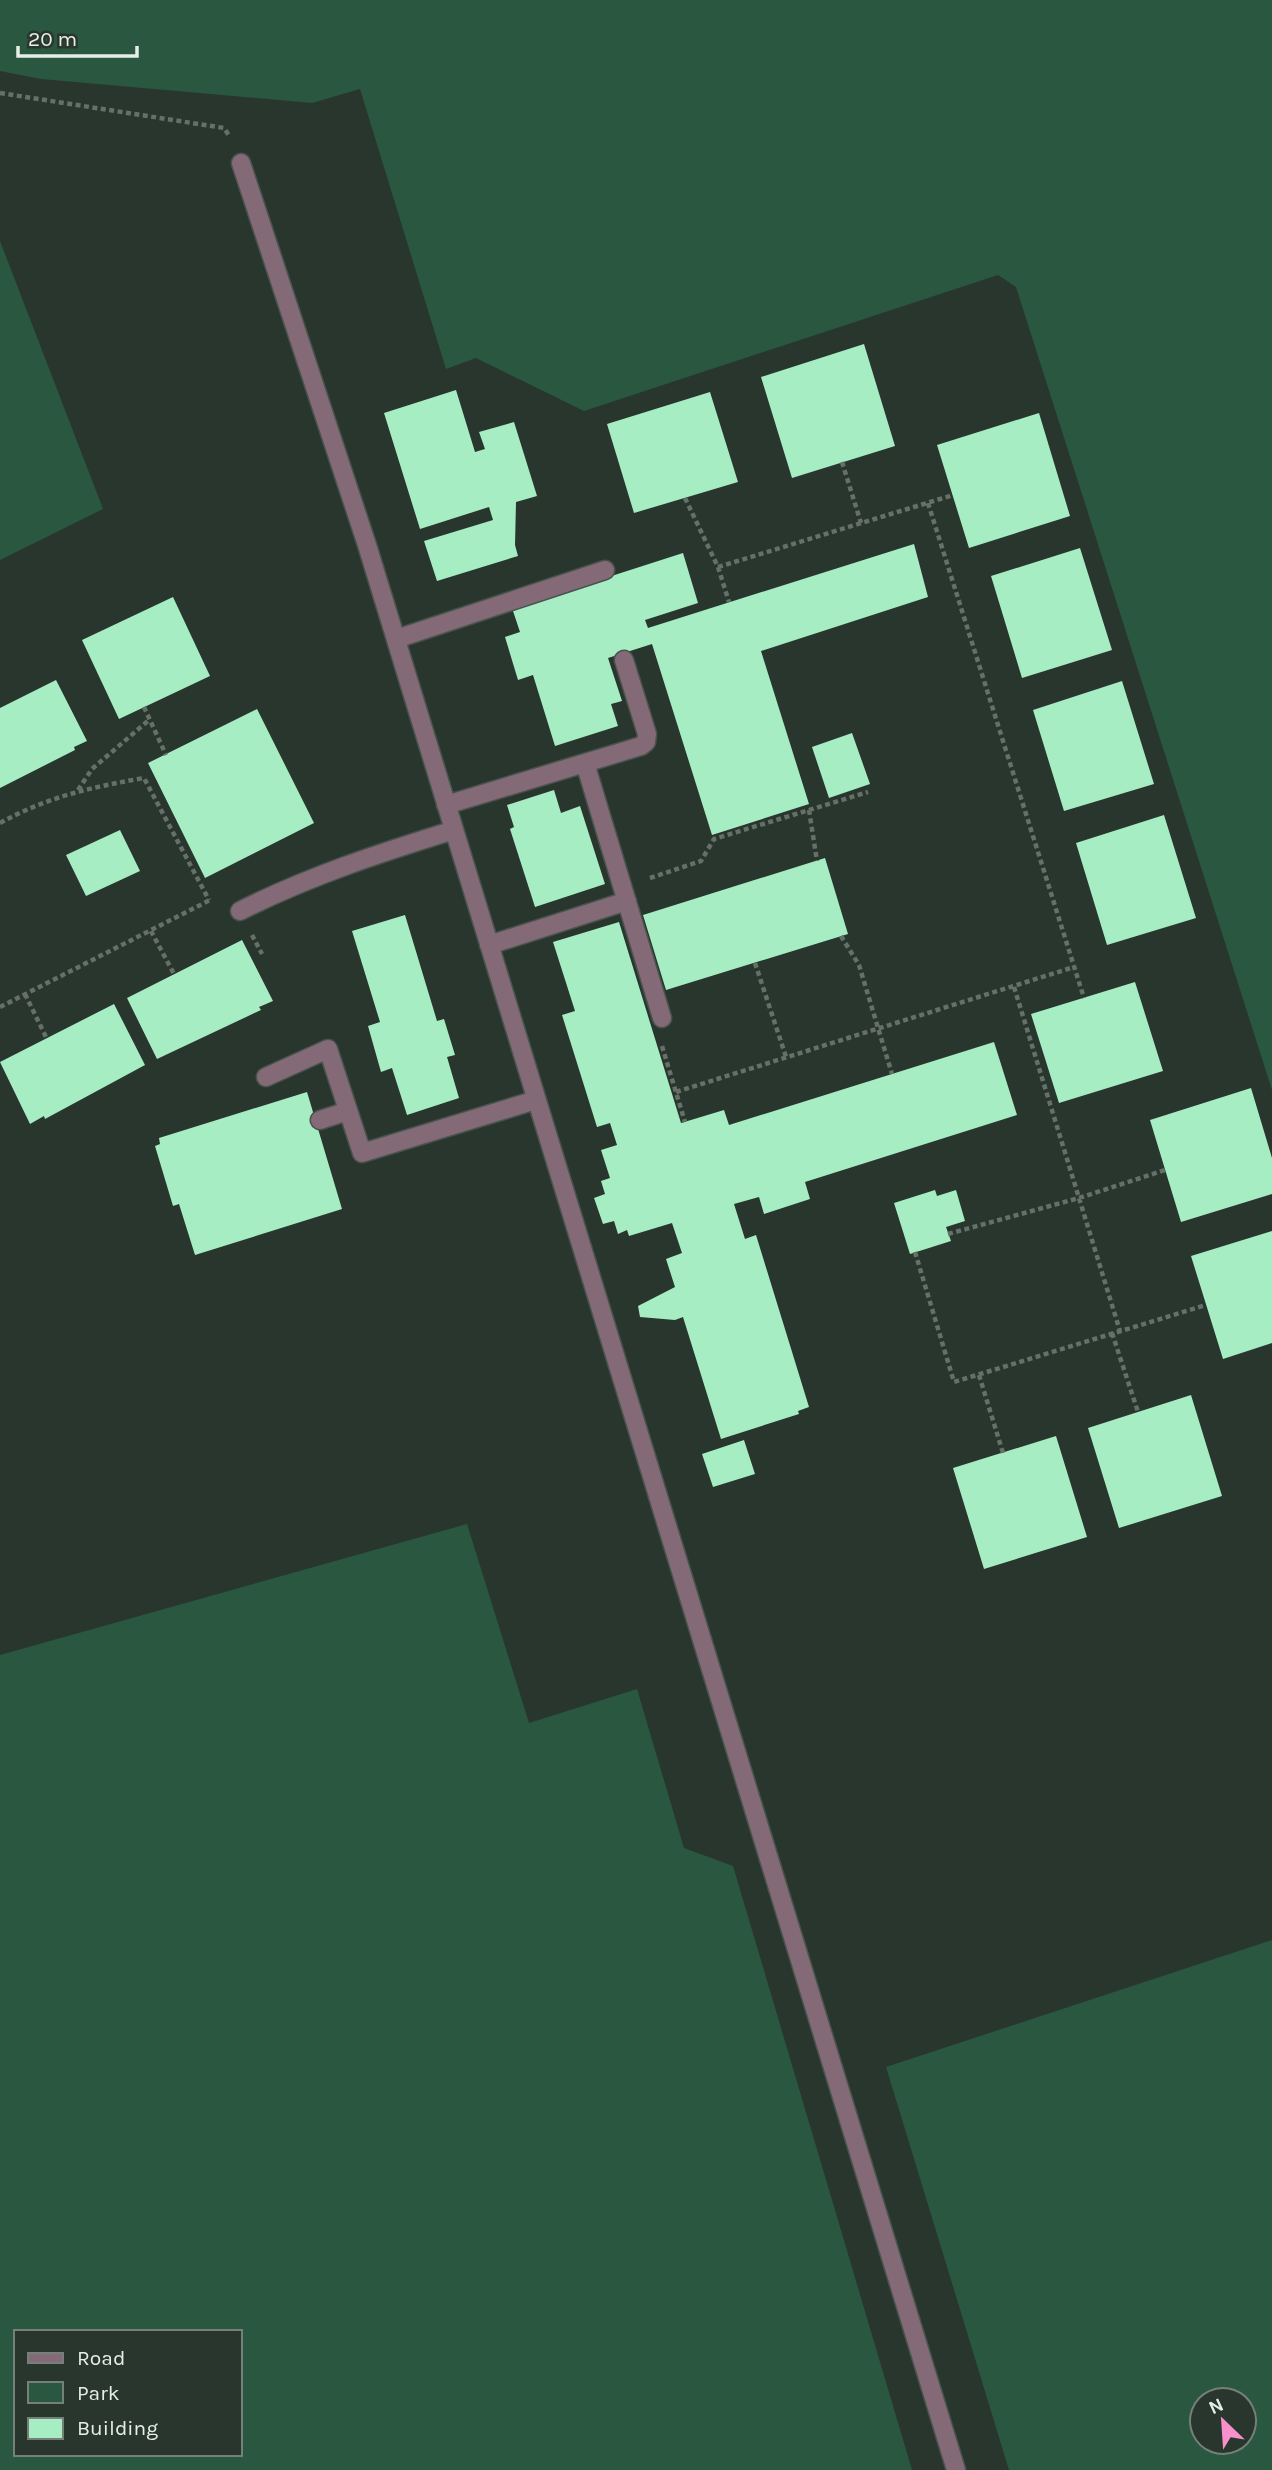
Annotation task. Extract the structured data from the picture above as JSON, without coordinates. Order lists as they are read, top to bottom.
{
  "legend": ["Road", "Park", "Building"],
  "scale_bar": "20 m",
  "north": "top left"
}
